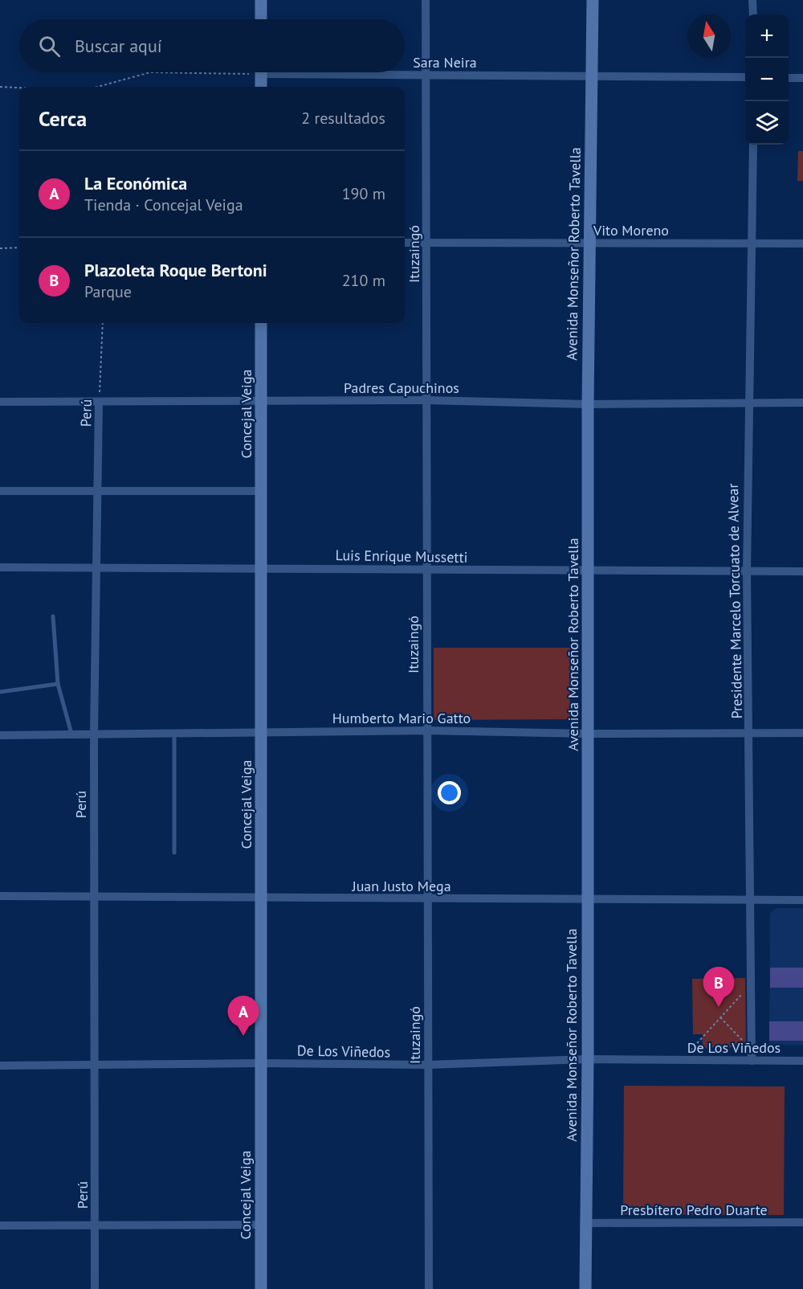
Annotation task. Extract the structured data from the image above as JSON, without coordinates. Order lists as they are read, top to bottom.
{
  "streets": {
    "main road": ["Avenida Monseñor Roberto Tavella", "Concejal Veiga"],
    "street": [
      "Sara Neira",
      "Vito Moreno",
      "Ituzaingó",
      "Padres Capuchinos",
      "Perú",
      "Luis Enrique Mussetti",
      "Presidente Marcelo Torcuato de Alvear",
      "Humberto Mario Gatto",
      "Juan Justo Mega",
      "De Los Viñedos",
      "Presbítero Pedro Duarte"
    ]
  },
  "crossings": [
    ["Sara Neira", "Ituzaingó"],
    ["Sara Neira", "Avenida Monseñor Roberto Tavella"],
    ["Vito Moreno", "Ituzaingó"],
    ["Vito Moreno", "Avenida Monseñor Roberto Tavella"],
    ["Vito Moreno", "Presidente Marcelo Torcuato de Alvear"],
    ["Ituzaingó", "Padres Capuchinos"],
    ["Ituzaingó", "Luis Enrique Mussetti"],
    ["Ituzaingó", "Humberto Mario Gatto"],
    ["Ituzaingó", "Juan Justo Mega"],
    ["Ituzaingó", "De Los Viñedos"],
    ["Avenida Monseñor Roberto Tavella", "Padres Capuchinos"],
    ["Avenida Monseñor Roberto Tavella", "Luis Enrique Mussetti"],
    ["Avenida Monseñor Roberto Tavella", "Humberto Mario Gatto"],
    ["Avenida Monseñor Roberto Tavella", "Juan Justo Mega"],
    ["Avenida Monseñor Roberto Tavella", "De Los Viñedos"],
    ["Avenida Monseñor Roberto Tavella", "Presbítero Pedro Duarte"],
    ["Padres Capuchinos", "Perú"],
    ["Padres Capuchinos", "Concejal Veiga"],
    ["Padres Capuchinos", "Presidente Marcelo Torcuato de Alvear"],
    ["Perú", "Luis Enrique Mussetti"],
    ["Perú", "Humberto Mario Gatto"],
    ["Perú", "Juan Justo Mega"],
    ["Perú", "De Los Viñedos"],
    ["Concejal Veiga", "Luis Enrique Mussetti"],
    ["Concejal Veiga", "Humberto Mario Gatto"],
    ["Concejal Veiga", "Juan Justo Mega"],
    ["Concejal Veiga", "De Los Viñedos"],
    ["Luis Enrique Mussetti", "Presidente Marcelo Torcuato de Alvear"],
    ["Presidente Marcelo Torcuato de Alvear", "Humberto Mario Gatto"],
    ["Presidente Marcelo Torcuato de Alvear", "Juan Justo Mega"],
    ["Presidente Marcelo Torcuato de Alvear", "De Los Viñedos"]
  ],
  "north": "top",
  "page": {
    "map_buttons": ["+", "−"],
    "search": "Buscar aquí",
    "heading": ["Cerca", "2 resultados"],
    "list": [
      {
        "mark": "A",
        "name": "La Económica",
        "note": "Tienda · Concejal Veiga",
        "value": "190 m"
      },
      {
        "mark": "B",
        "name": "Plazoleta Roque Bertoni",
        "note": "Parque",
        "value": "210 m"
      }
    ],
    "pins": ["B", "A"]
  }
}
